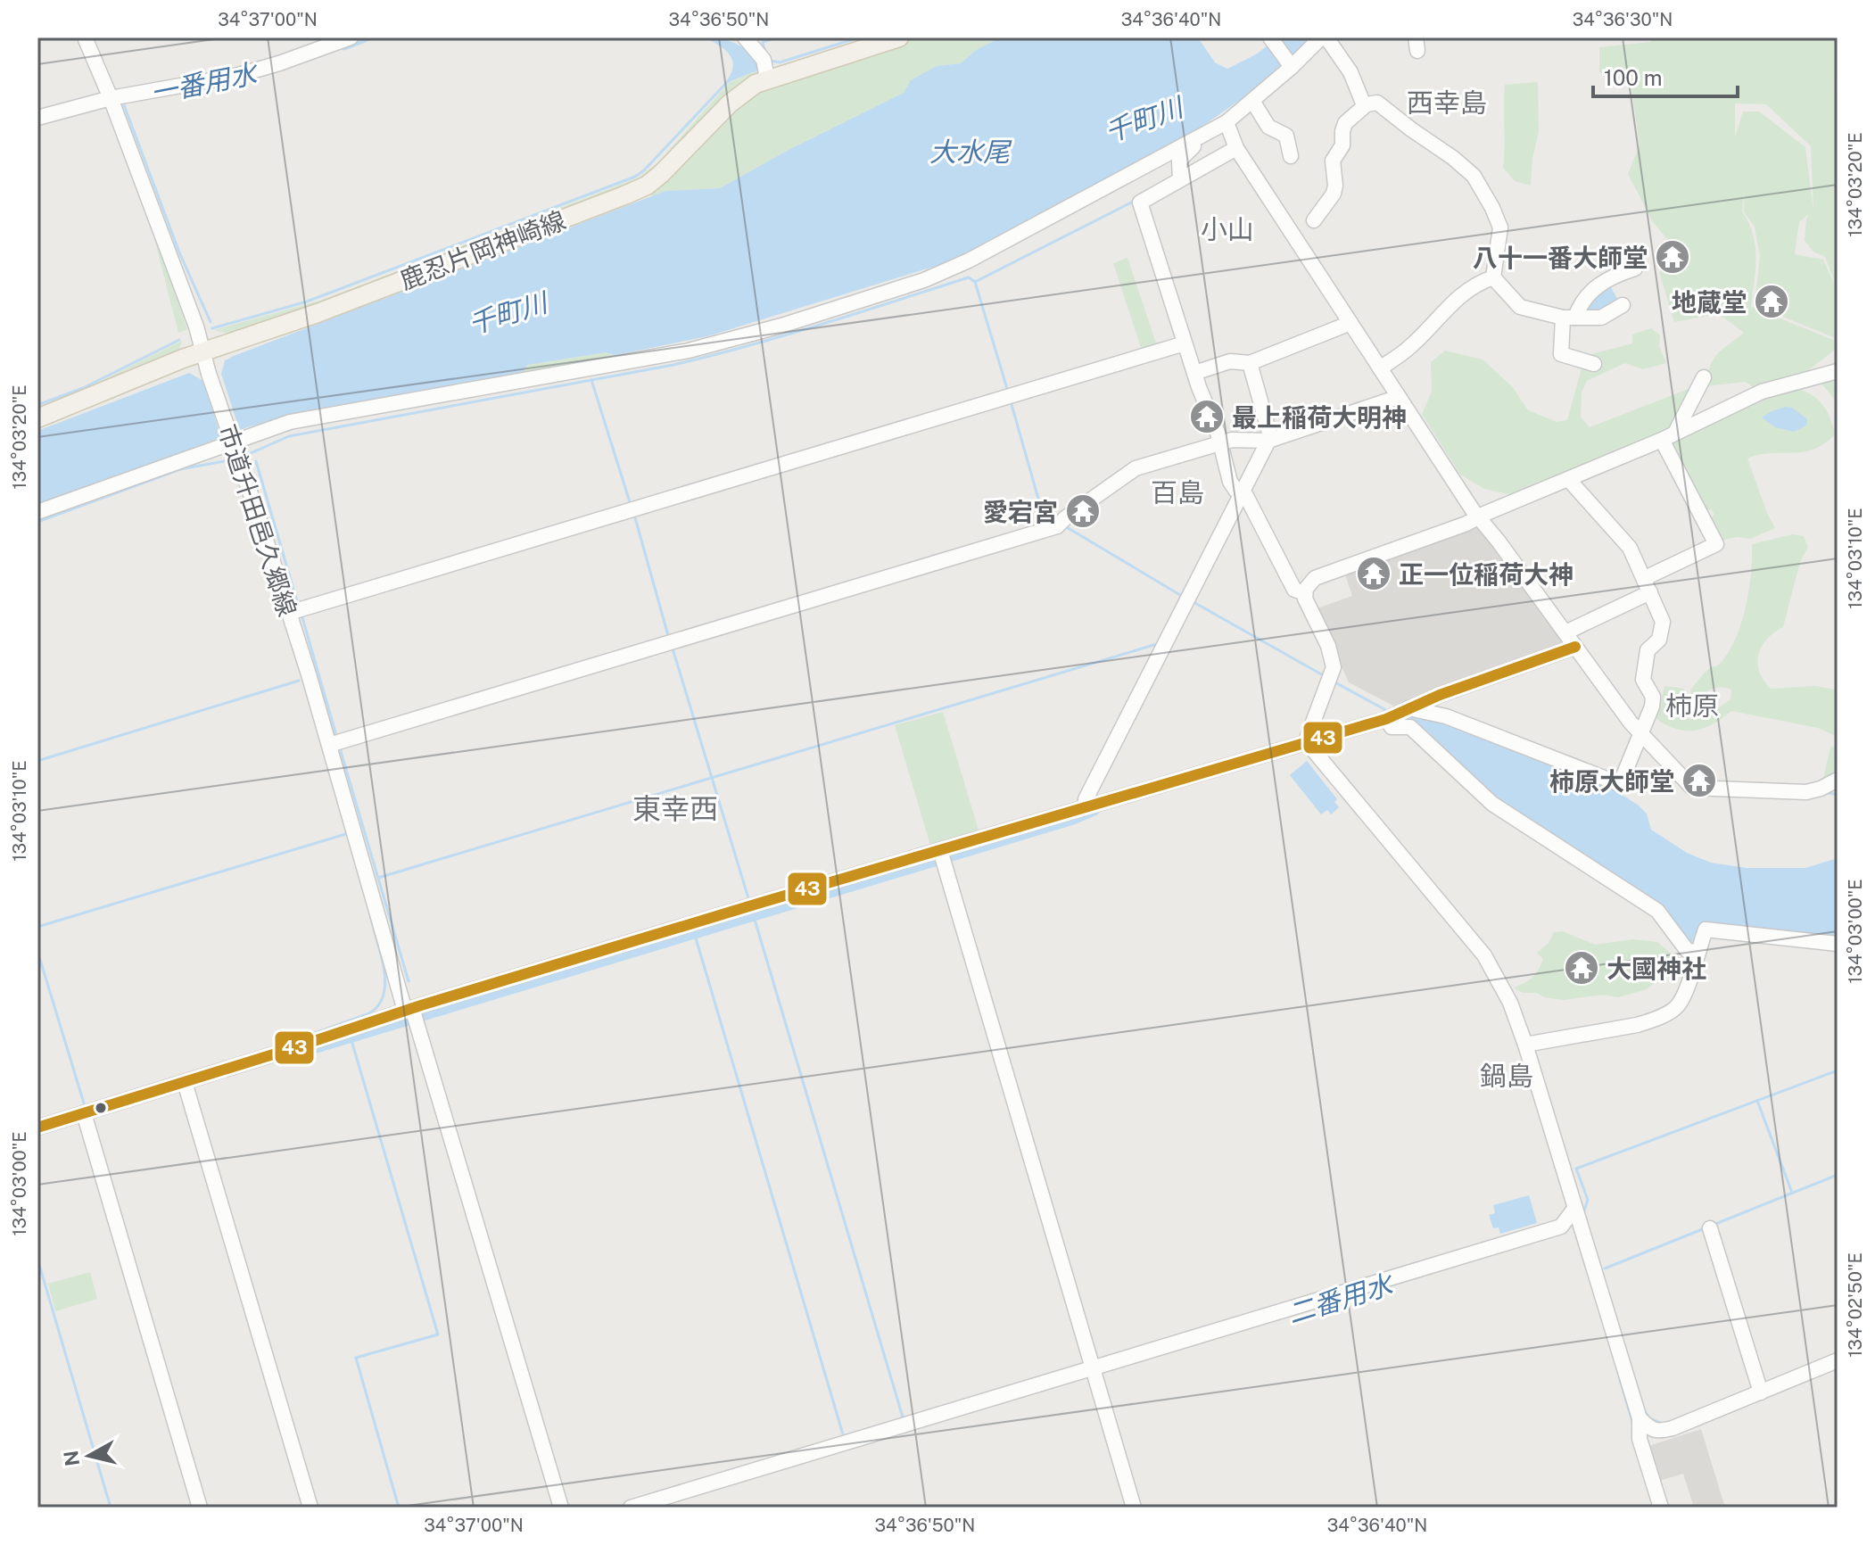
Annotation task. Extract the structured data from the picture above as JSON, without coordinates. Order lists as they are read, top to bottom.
{
  "streets": {
    "main road": ["鹿忍片岡神崎線"],
    "street": ["市道升田邑久郷線"]
  },
  "crossings": [
    ["鹿忍片岡神崎線", "市道升田邑久郷線"]
  ],
  "districts": [
    "西幸島",
    "小山",
    "百島",
    "柿原",
    "東幸西",
    "鍋島"
  ],
  "water": [
    "一番用水",
    "千町川",
    "大水尾",
    "二番用水"
  ],
  "places": {
    "temple": [
      "八十一番大師堂",
      "地蔵堂",
      "最上稲荷大明神",
      "愛宕宮",
      "正一位稲荷大神",
      "柿原大師堂",
      "大國神社"
    ]
  },
  "lines": ["transit line 43"],
  "scale_bar": "100 m",
  "north": "left",
  "coordinates": [
    "34°37'00\"N",
    "34°36'50\"N",
    "34°36'40\"N",
    "34°36'30\"N",
    "134°03'20\"E",
    "134°03'10\"E",
    "134°03'00\"E",
    "134°02'50\"E"
  ]
}
